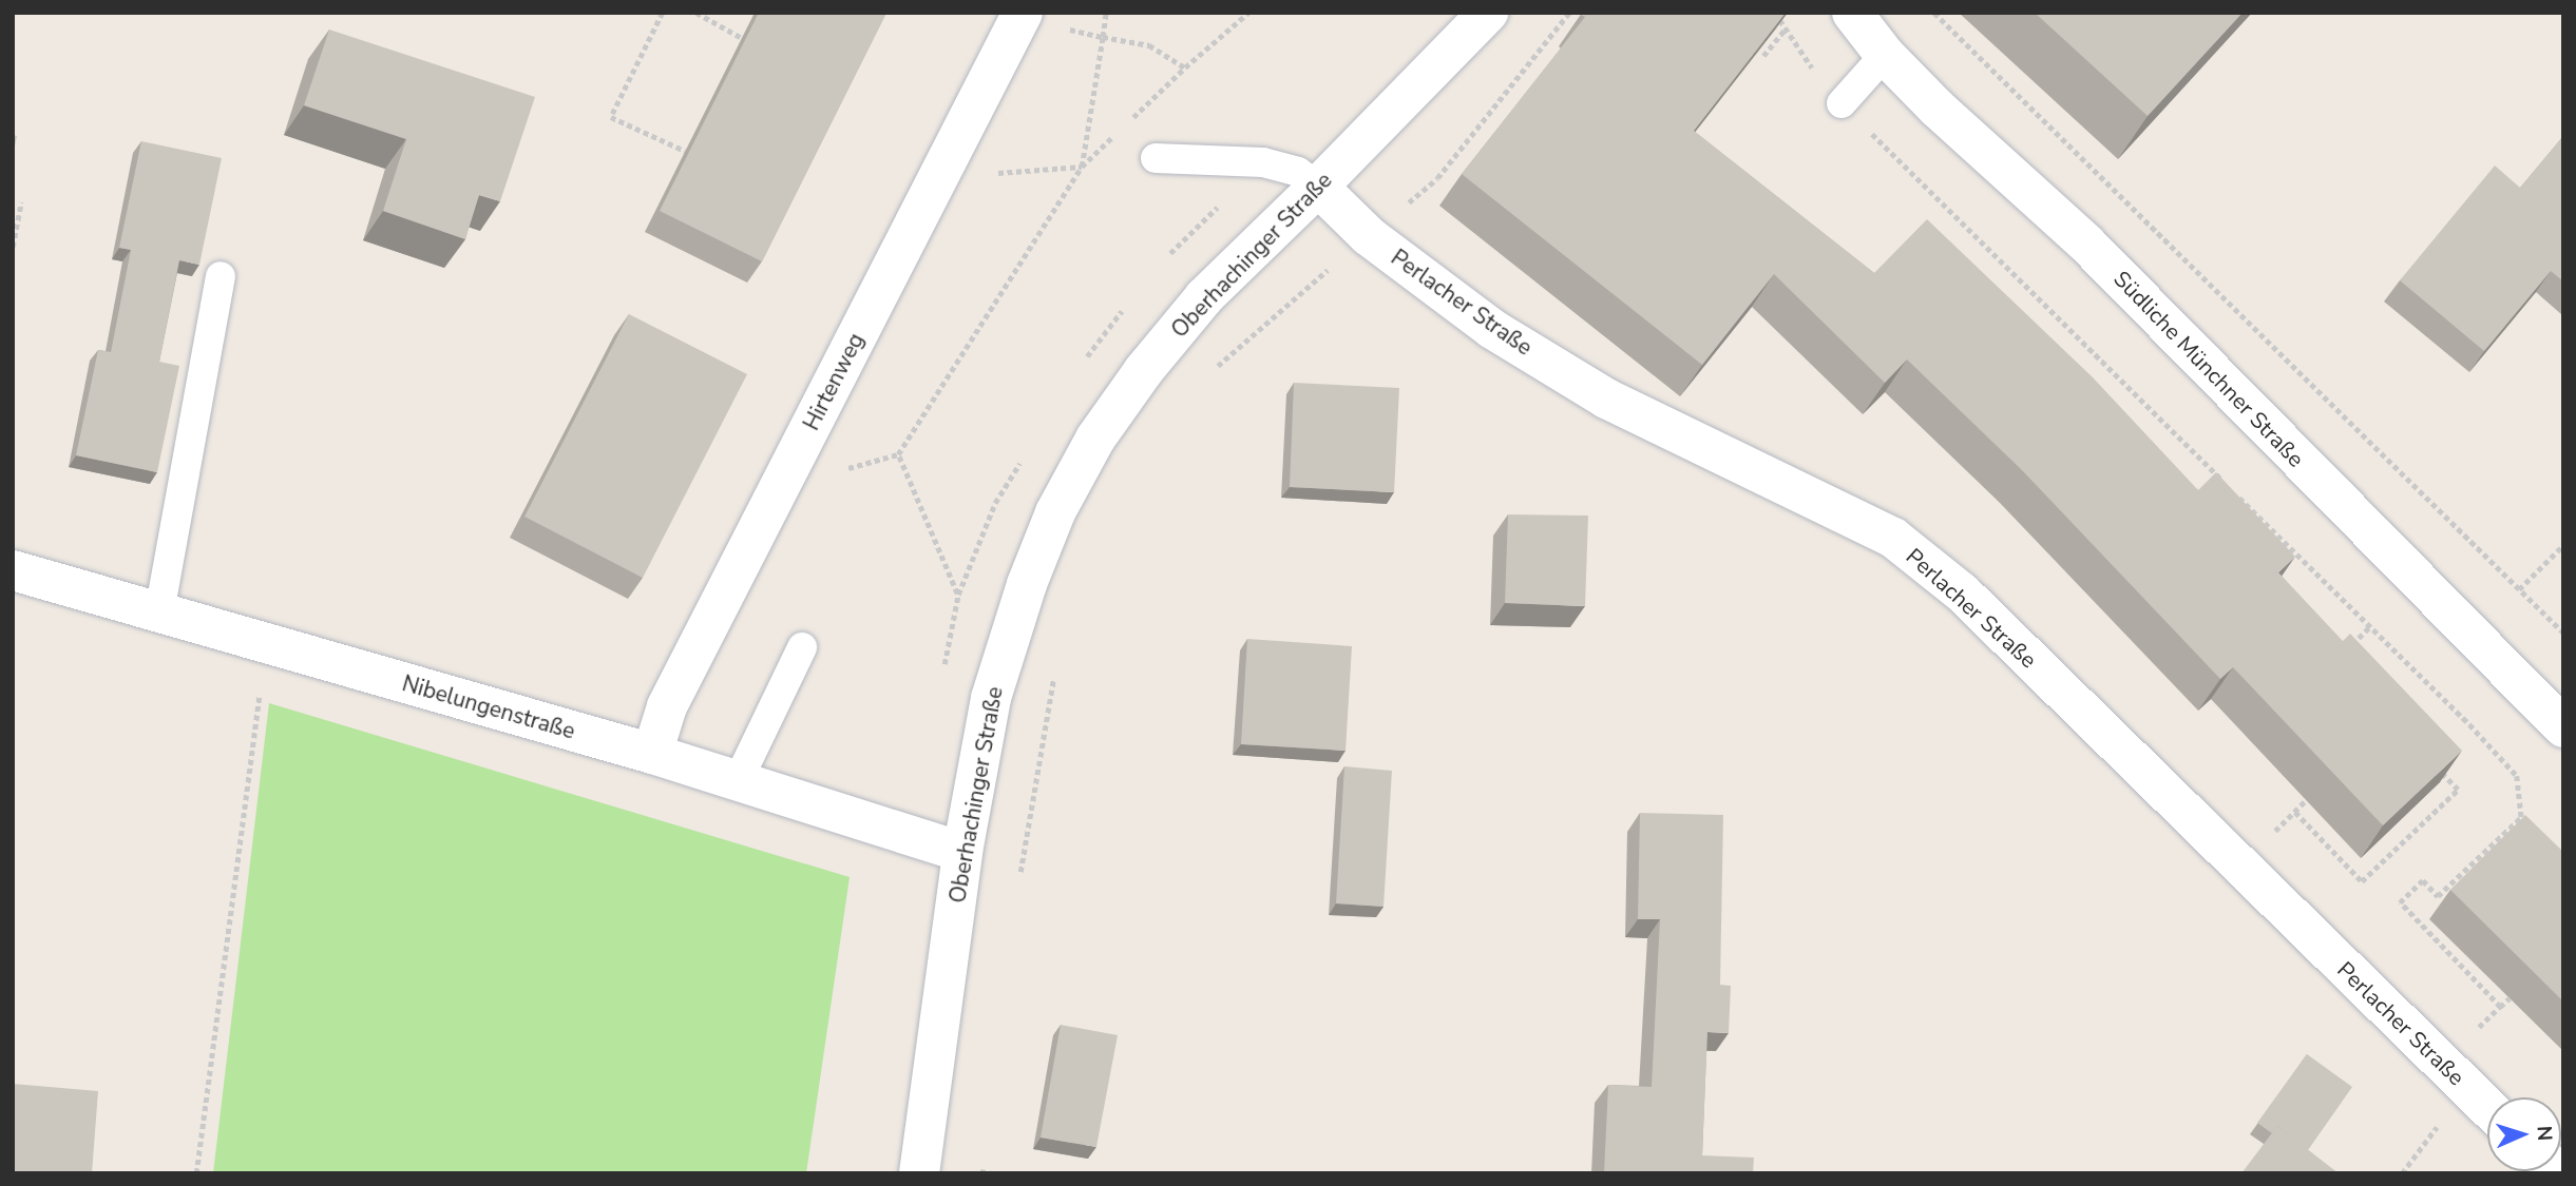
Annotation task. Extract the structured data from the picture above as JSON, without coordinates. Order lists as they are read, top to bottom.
{
  "streets": {
    "street": [
      "Oberhachinger Straße",
      "Perlacher Straße",
      "Südliche Münchner Straße",
      "Hirtenweg",
      "Nibelungenstraße"
    ]
  },
  "crossings": [
    ["Oberhachinger Straße", "Perlacher Straße"],
    ["Oberhachinger Straße", "Nibelungenstraße"],
    ["Hirtenweg", "Nibelungenstraße"]
  ],
  "north": "right"
}
